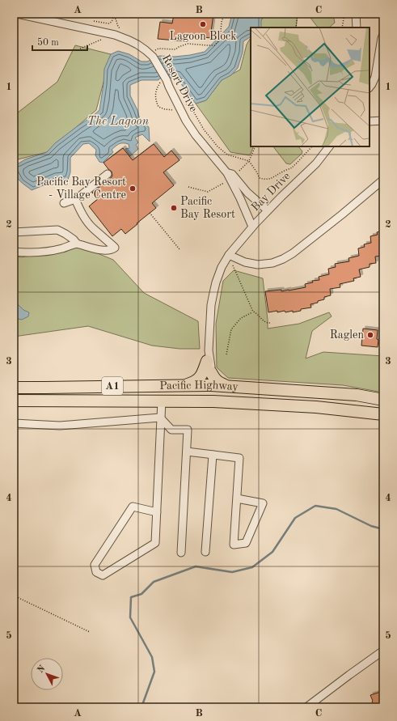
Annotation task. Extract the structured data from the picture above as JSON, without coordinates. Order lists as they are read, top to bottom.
{
  "streets": {
    "highway": ["A1", "Pacific Highway"],
    "street": ["Resort Drive", "Bay Drive"]
  },
  "crossings": [
    ["Resort Drive", "Bay Drive"]
  ],
  "water": ["The Lagoon"],
  "places": [
    "Lagoon Block",
    "Pacific Bay Resort - Village Centre",
    "Pacific Bay Resort",
    "Raglen"
  ],
  "scale_bar": "50 m",
  "north": "top left",
  "grid": {
    "columns": ["A", "B", "C"],
    "rows": [
      "1",
      "2",
      "3",
      "4",
      "5"
    ]
  }
}
